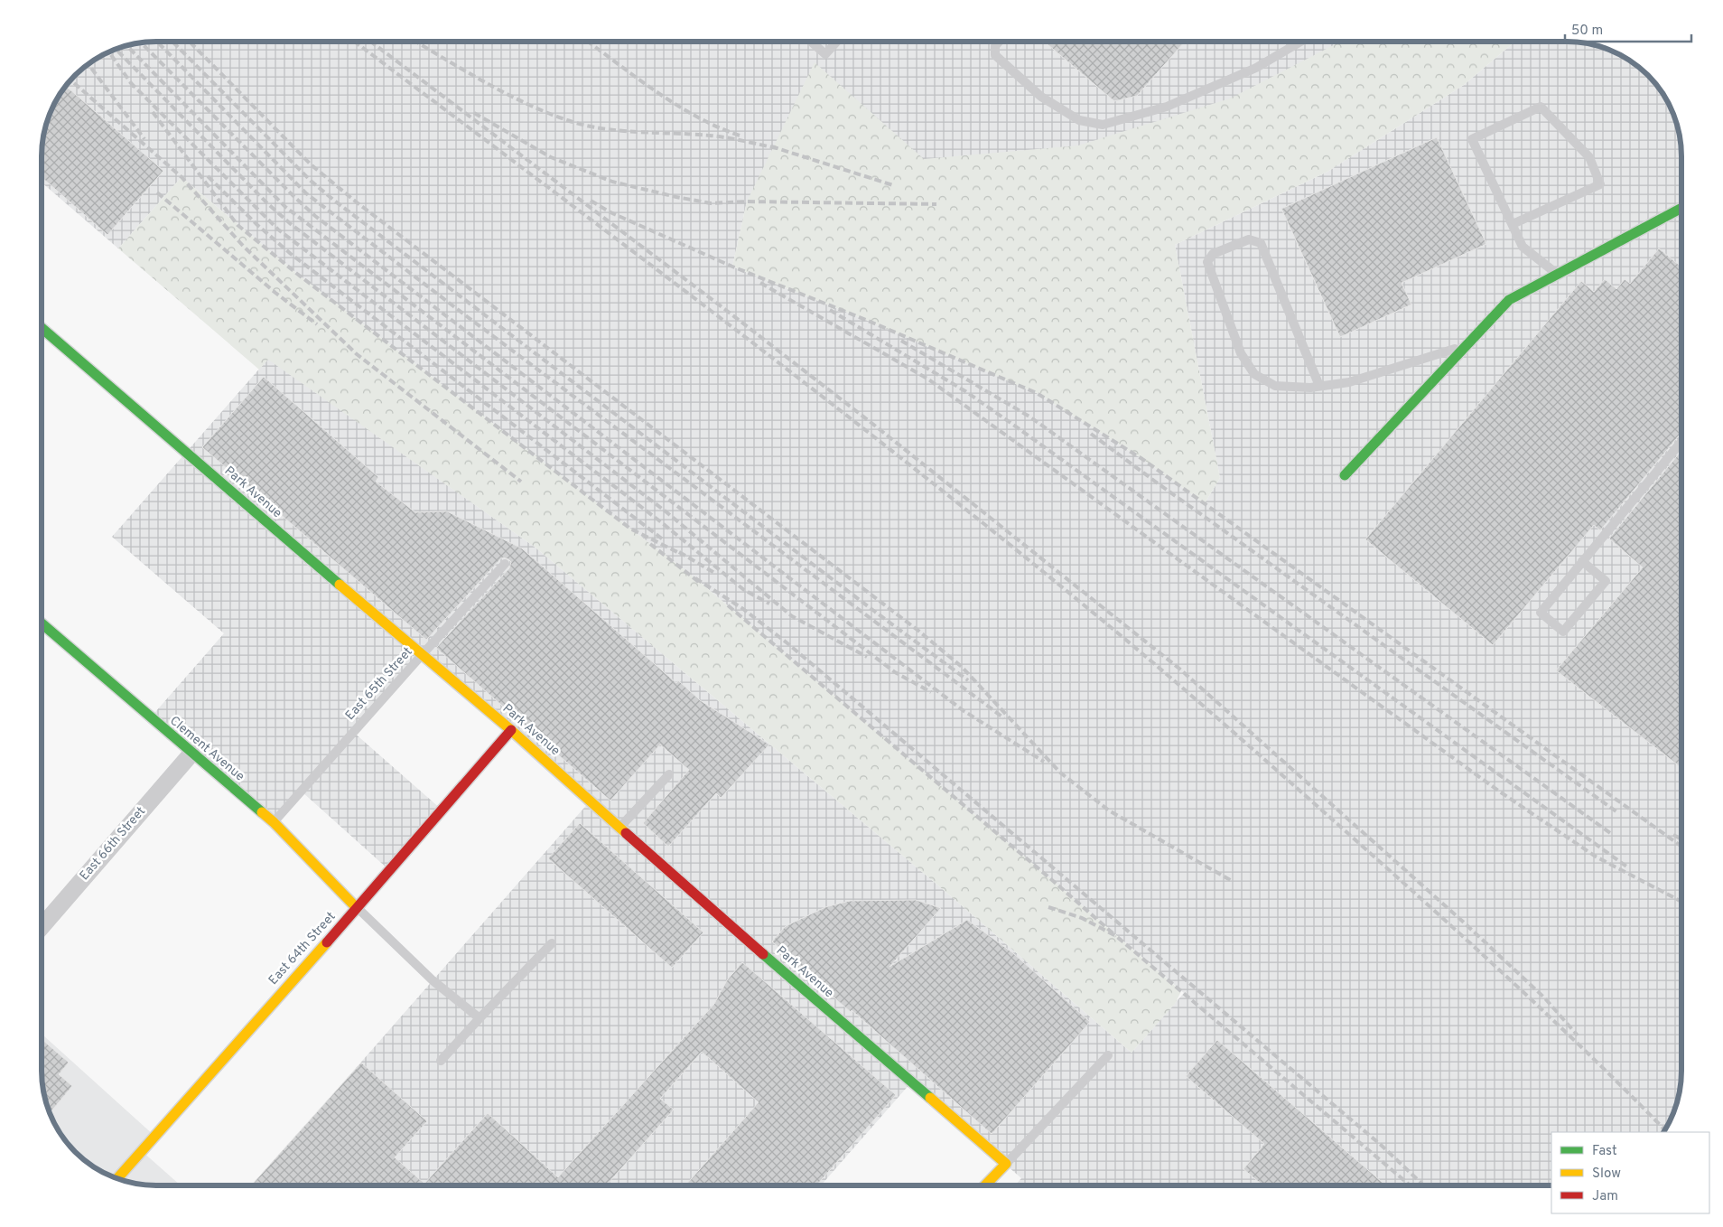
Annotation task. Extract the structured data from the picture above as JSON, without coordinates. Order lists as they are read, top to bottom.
{
  "streets": {
    "street": [
      "Park Avenue",
      "Clement Avenue",
      "East 66th Street",
      "East 64th Street"
    ],
    "lane": ["East 65th Street"]
  },
  "crossings": [
    ["Park Avenue", "East 65th Street"],
    ["Park Avenue", "East 64th Street"],
    ["East 65th Street", "Clement Avenue"],
    ["Clement Avenue", "East 66th Street"],
    ["Clement Avenue", "East 64th Street"]
  ],
  "legend": ["Fast", "Slow", "Jam"],
  "scale_bar": "50 m"
}
